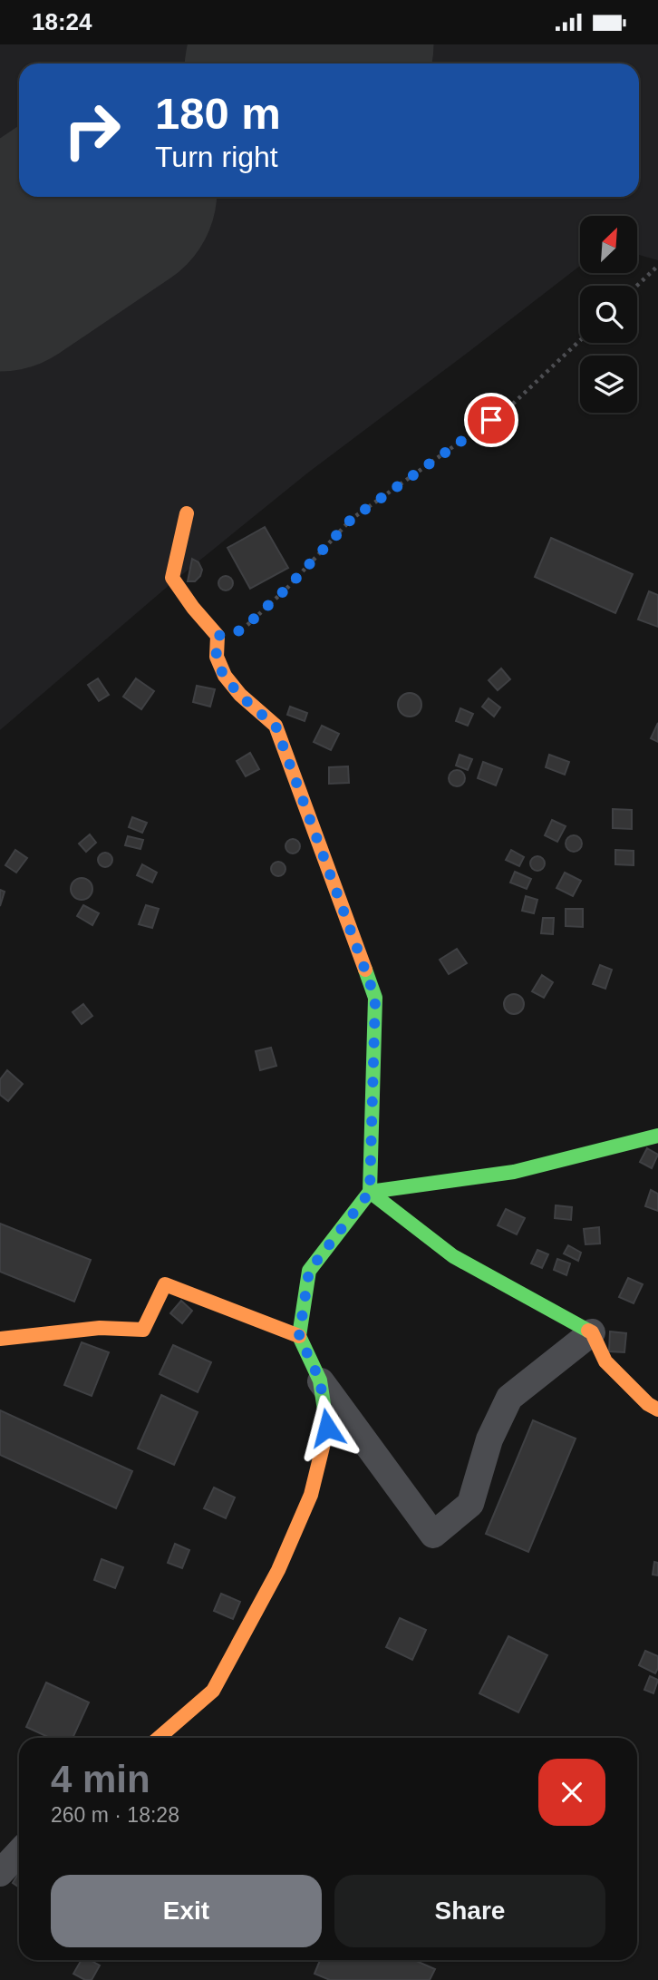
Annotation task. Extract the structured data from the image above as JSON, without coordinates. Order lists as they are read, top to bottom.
{
  "north": "top right",
  "page": {
    "status": "18:24",
    "turn": ["180 m", "Turn right"],
    "heading": ["4 min", "260 m · 18:28"],
    "buttons": ["Exit", "Share"]
  }
}
